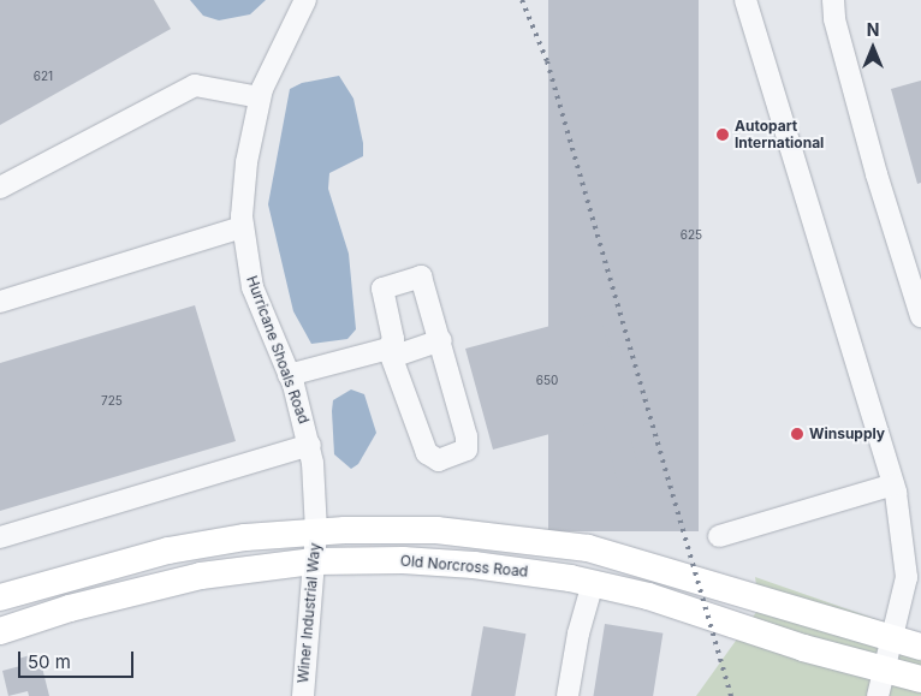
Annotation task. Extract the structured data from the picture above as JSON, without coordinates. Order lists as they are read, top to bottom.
{
  "streets": {
    "main road": ["Old Norcross Road"],
    "street": ["Hurricane Shoals Road", "Winer Industrial Way"]
  },
  "crossings": [
    ["Hurricane Shoals Road", "Winer Industrial Way"],
    ["Old Norcross Road", "Winer Industrial Way"]
  ],
  "places": ["Autopart International", "Winsupply"],
  "house_numbers": [
    "621",
    "625",
    "650",
    "725"
  ],
  "scale_bar": "50 m",
  "north": "top"
}
